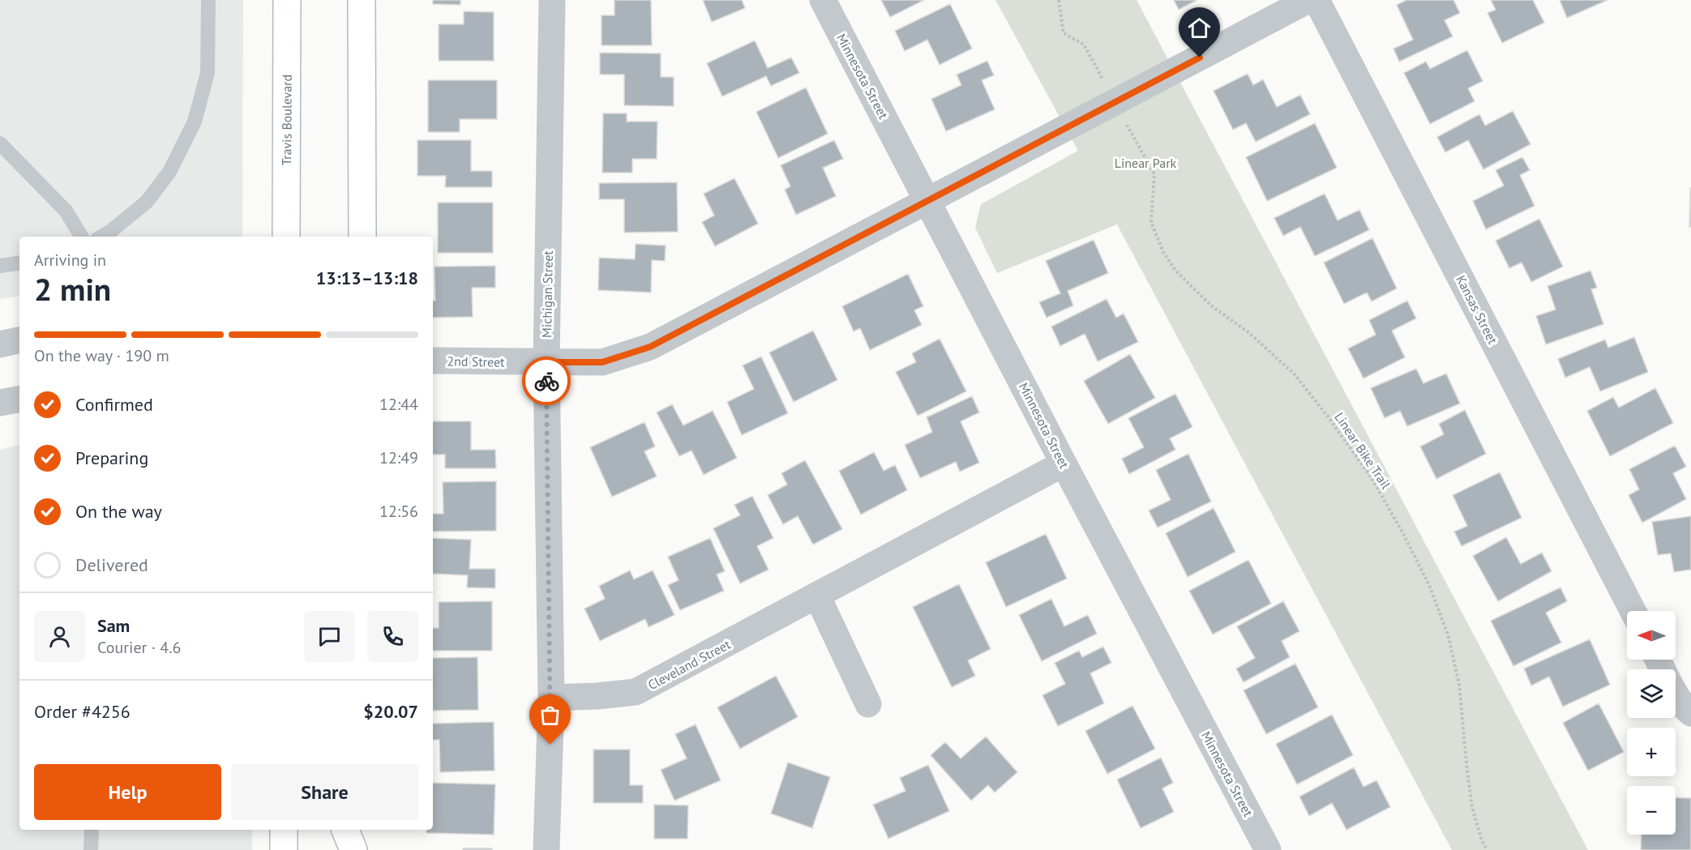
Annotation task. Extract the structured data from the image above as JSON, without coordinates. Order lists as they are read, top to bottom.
{
  "streets": {
    "main road": ["Travis Boulevard"],
    "street": [
      "Minnesota Street",
      "Michigan Street",
      "Kansas Street",
      "2nd Street",
      "Cleveland Street"
    ],
    "path": ["Linear Bike Trail"]
  },
  "crossings": [
    ["Minnesota Street", "2nd Street"],
    ["Minnesota Street", "Cleveland Street"],
    ["Michigan Street", "2nd Street"],
    ["Michigan Street", "Cleveland Street"]
  ],
  "parks": ["Linear Park"],
  "north": "left",
  "page": {
    "heading": ["2 min", "Arriving in", "13:13–13:18"],
    "panel": [
      "Sam",
      "Courier · 4.6",
      "Order #4256",
      "$20.07"
    ],
    "bar": "On the way · 190 m",
    "list": [
      ["Confirmed", "12:44"],
      ["Preparing", "12:49"],
      ["On the way", "12:56"],
      "Delivered"
    ],
    "map_buttons": ["+", "−"],
    "buttons": ["Help", "Share"]
  }
}
